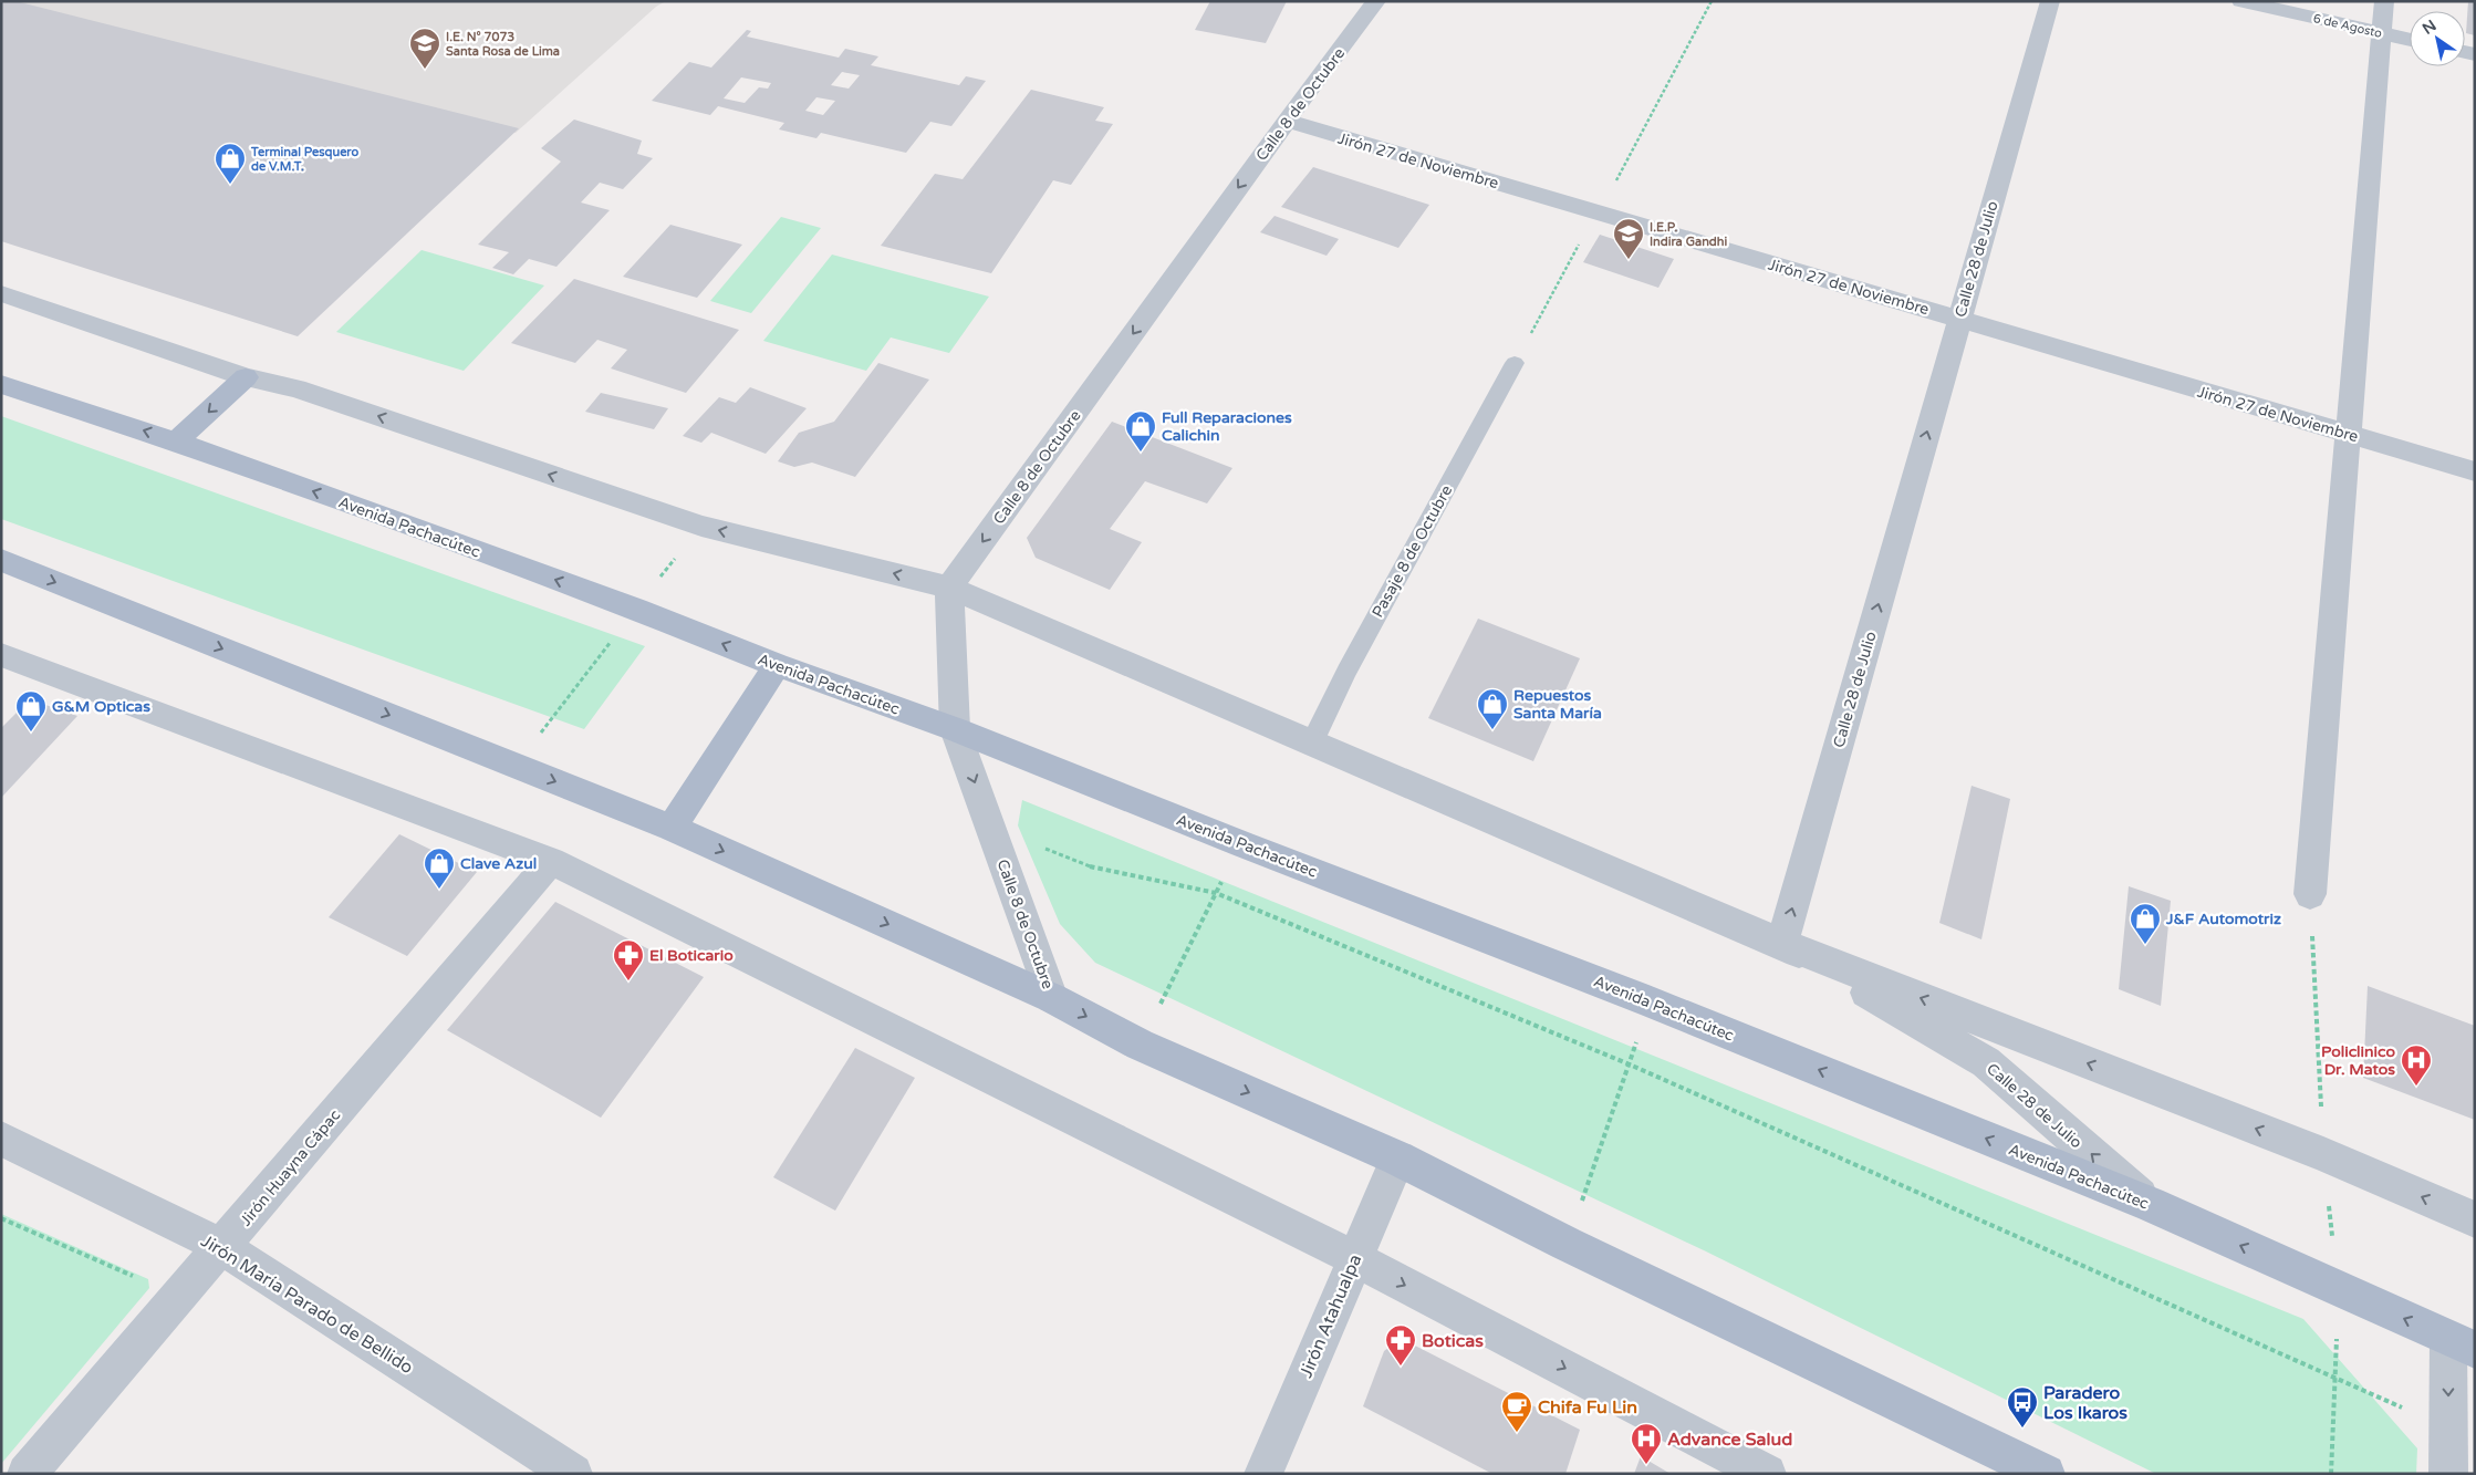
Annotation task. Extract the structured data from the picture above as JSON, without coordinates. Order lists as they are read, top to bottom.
{
  "streets": {
    "main road": ["Avenida Pachacútec"],
    "street": [
      "6 de Agosto",
      "Calle 8 de Octubre",
      "Jirón 27 de Noviembre",
      "Calle 28 de Julio",
      "Jirón Huayna Cápac",
      "Jirón María Parado de Bellido",
      "Jirón Atahualpa"
    ],
    "lane": ["Pasaje 8 de Octubre"]
  },
  "crossings": [
    ["Calle 8 de Octubre", "Jirón 27 de Noviembre"],
    ["Calle 8 de Octubre", "Avenida Pachacútec"],
    ["Jirón 27 de Noviembre", "Calle 28 de Julio"],
    ["Calle 28 de Julio", "Avenida Pachacútec"],
    ["Jirón Huayna Cápac", "Jirón María Parado de Bellido"]
  ],
  "one_way": ["Calle 8 de Octubre", "Calle 28 de Julio"],
  "places": {
    "school or university": ["I.E. N° 7073 Santa Rosa de Lima", "I.E.P. Indira Gandhi"],
    "shop": [
      "Terminal Pesquero de V.M.T.",
      "Full Reparaciones Calichin",
      "Repuestos Santa María",
      "G&M Opticas",
      "Clave Azul",
      "J&F Automotriz"
    ],
    "pharmacy": ["El Boticario", "Boticas"],
    "hospital": ["Policlinico Dr. Matos", "Advance Salud"],
    "bus stop": ["Paradero Los Ikaros"],
    "cafe": ["Chifa Fu Lin"]
  },
  "north": "top left"
}
